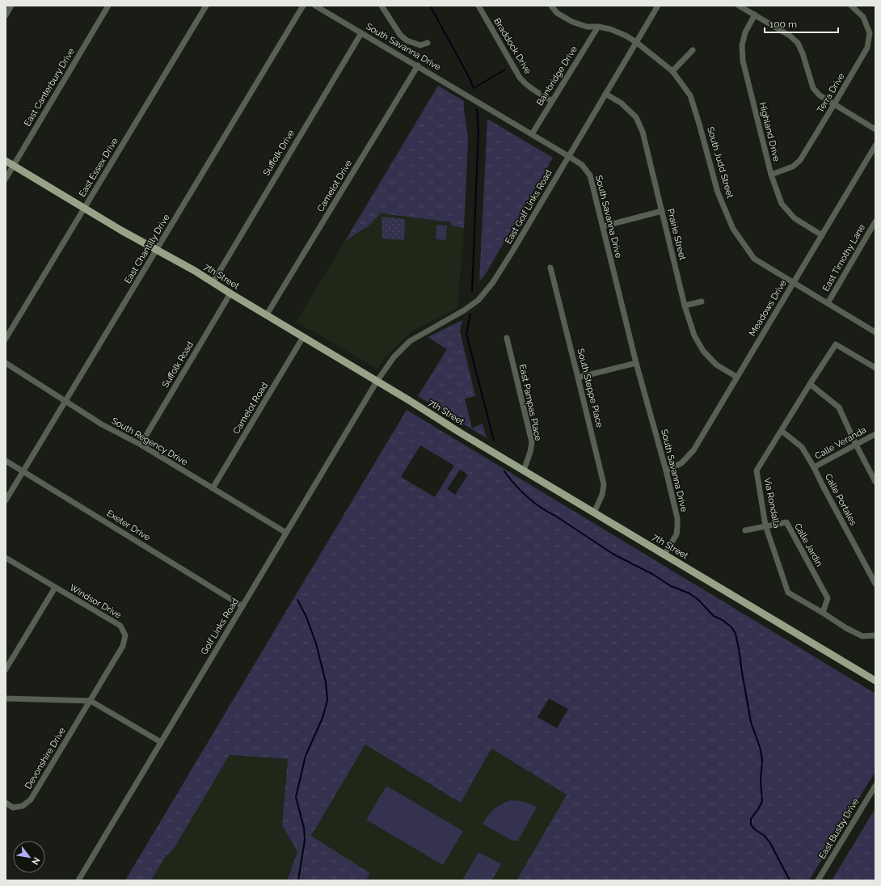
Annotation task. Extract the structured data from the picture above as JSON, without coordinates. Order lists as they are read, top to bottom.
{
  "streets": {
    "main road": ["7th Street"],
    "street": [
      "Braddock Drive",
      "South Savanna Drive",
      "Bainbridge Drive",
      "East Canterbury Drive",
      "Terra Drive",
      "Highland Drive",
      "Suffolk Drive",
      "South Judd Street",
      "East Essex Drive",
      "Camelot Drive",
      "East Golf Links Road",
      "Prairie Street",
      "East Chantilly Drive",
      "East Timothy Lane",
      "Meadows Drive",
      "Suffolk Road",
      "South Steppe Place",
      "East Pampas Place",
      "Camelot Road",
      "South Regency Drive",
      "Calle Veranda",
      "Calle Portales",
      "Via Rondalla",
      "Exeter Drive",
      "Calle Jardin",
      "Windsor Drive",
      "Golf Links Road",
      "Devonshire Drive",
      "East Busby Drive"
    ]
  },
  "crossings": [
    ["Braddock Drive", "Bainbridge Drive"],
    ["South Savanna Drive", "Bainbridge Drive"],
    ["South Savanna Drive", "Suffolk Drive"],
    ["South Savanna Drive", "Camelot Drive"],
    ["South Savanna Drive", "East Golf Links Road"],
    ["South Savanna Drive", "7th Street"],
    ["South Savanna Drive", "Meadows Drive"],
    ["Bainbridge Drive", "South Judd Street"],
    ["East Canterbury Drive", "7th Street"],
    ["Terra Drive", "Highland Drive"],
    ["Highland Drive", "Meadows Drive"],
    ["Suffolk Drive", "7th Street"],
    ["South Judd Street", "East Golf Links Road"],
    ["South Judd Street", "East Timothy Lane"],
    ["South Judd Street", "Meadows Drive"],
    ["East Essex Drive", "7th Street"],
    ["Camelot Drive", "7th Street"],
    ["East Golf Links Road", "Prairie Street"],
    ["East Golf Links Road", "7th Street"],
    ["East Golf Links Road", "Golf Links Road"],
    ["Prairie Street", "Meadows Drive"],
    ["East Chantilly Drive", "7th Street"],
    ["East Chantilly Drive", "South Regency Drive"],
    ["East Chantilly Drive", "Exeter Drive"],
    ["7th Street", "Suffolk Road"],
    ["7th Street", "South Steppe Place"],
    ["7th Street", "East Pampas Place"],
    ["7th Street", "Camelot Road"],
    ["7th Street", "Golf Links Road"],
    ["Suffolk Road", "South Regency Drive"],
    ["Camelot Road", "South Regency Drive"],
    ["South Regency Drive", "Golf Links Road"],
    ["Calle Veranda", "Calle Portales"],
    ["Calle Portales", "Via Rondalla"],
    ["Via Rondalla", "Calle Jardin"],
    ["Exeter Drive", "Golf Links Road"],
    ["Windsor Drive", "Devonshire Drive"]
  ],
  "scale_bar": "100 m",
  "north": "bottom right"
}
